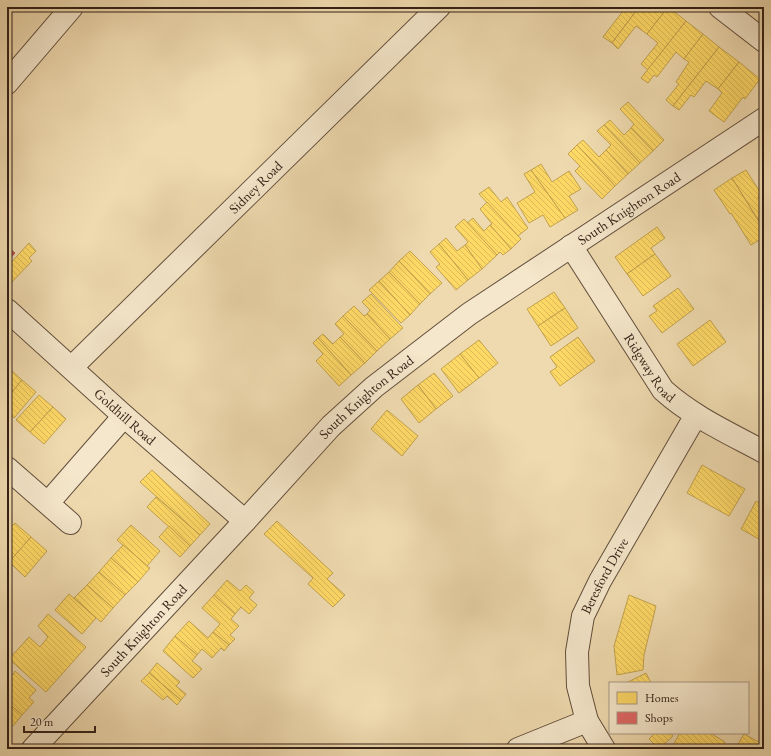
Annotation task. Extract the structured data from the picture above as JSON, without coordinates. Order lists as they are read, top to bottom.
{
  "streets": {
    "street": [
      "Sidney Road",
      "South Knighton Road",
      "Ridgway Road",
      "Goldhill Road",
      "Beresford Drive"
    ]
  },
  "crossings": [
    ["Sidney Road", "Goldhill Road"],
    ["South Knighton Road", "Ridgway Road"],
    ["South Knighton Road", "Goldhill Road"],
    ["Ridgway Road", "Beresford Drive"]
  ],
  "legend": ["Homes", "Shops"],
  "scale_bar": "20 m"
}
